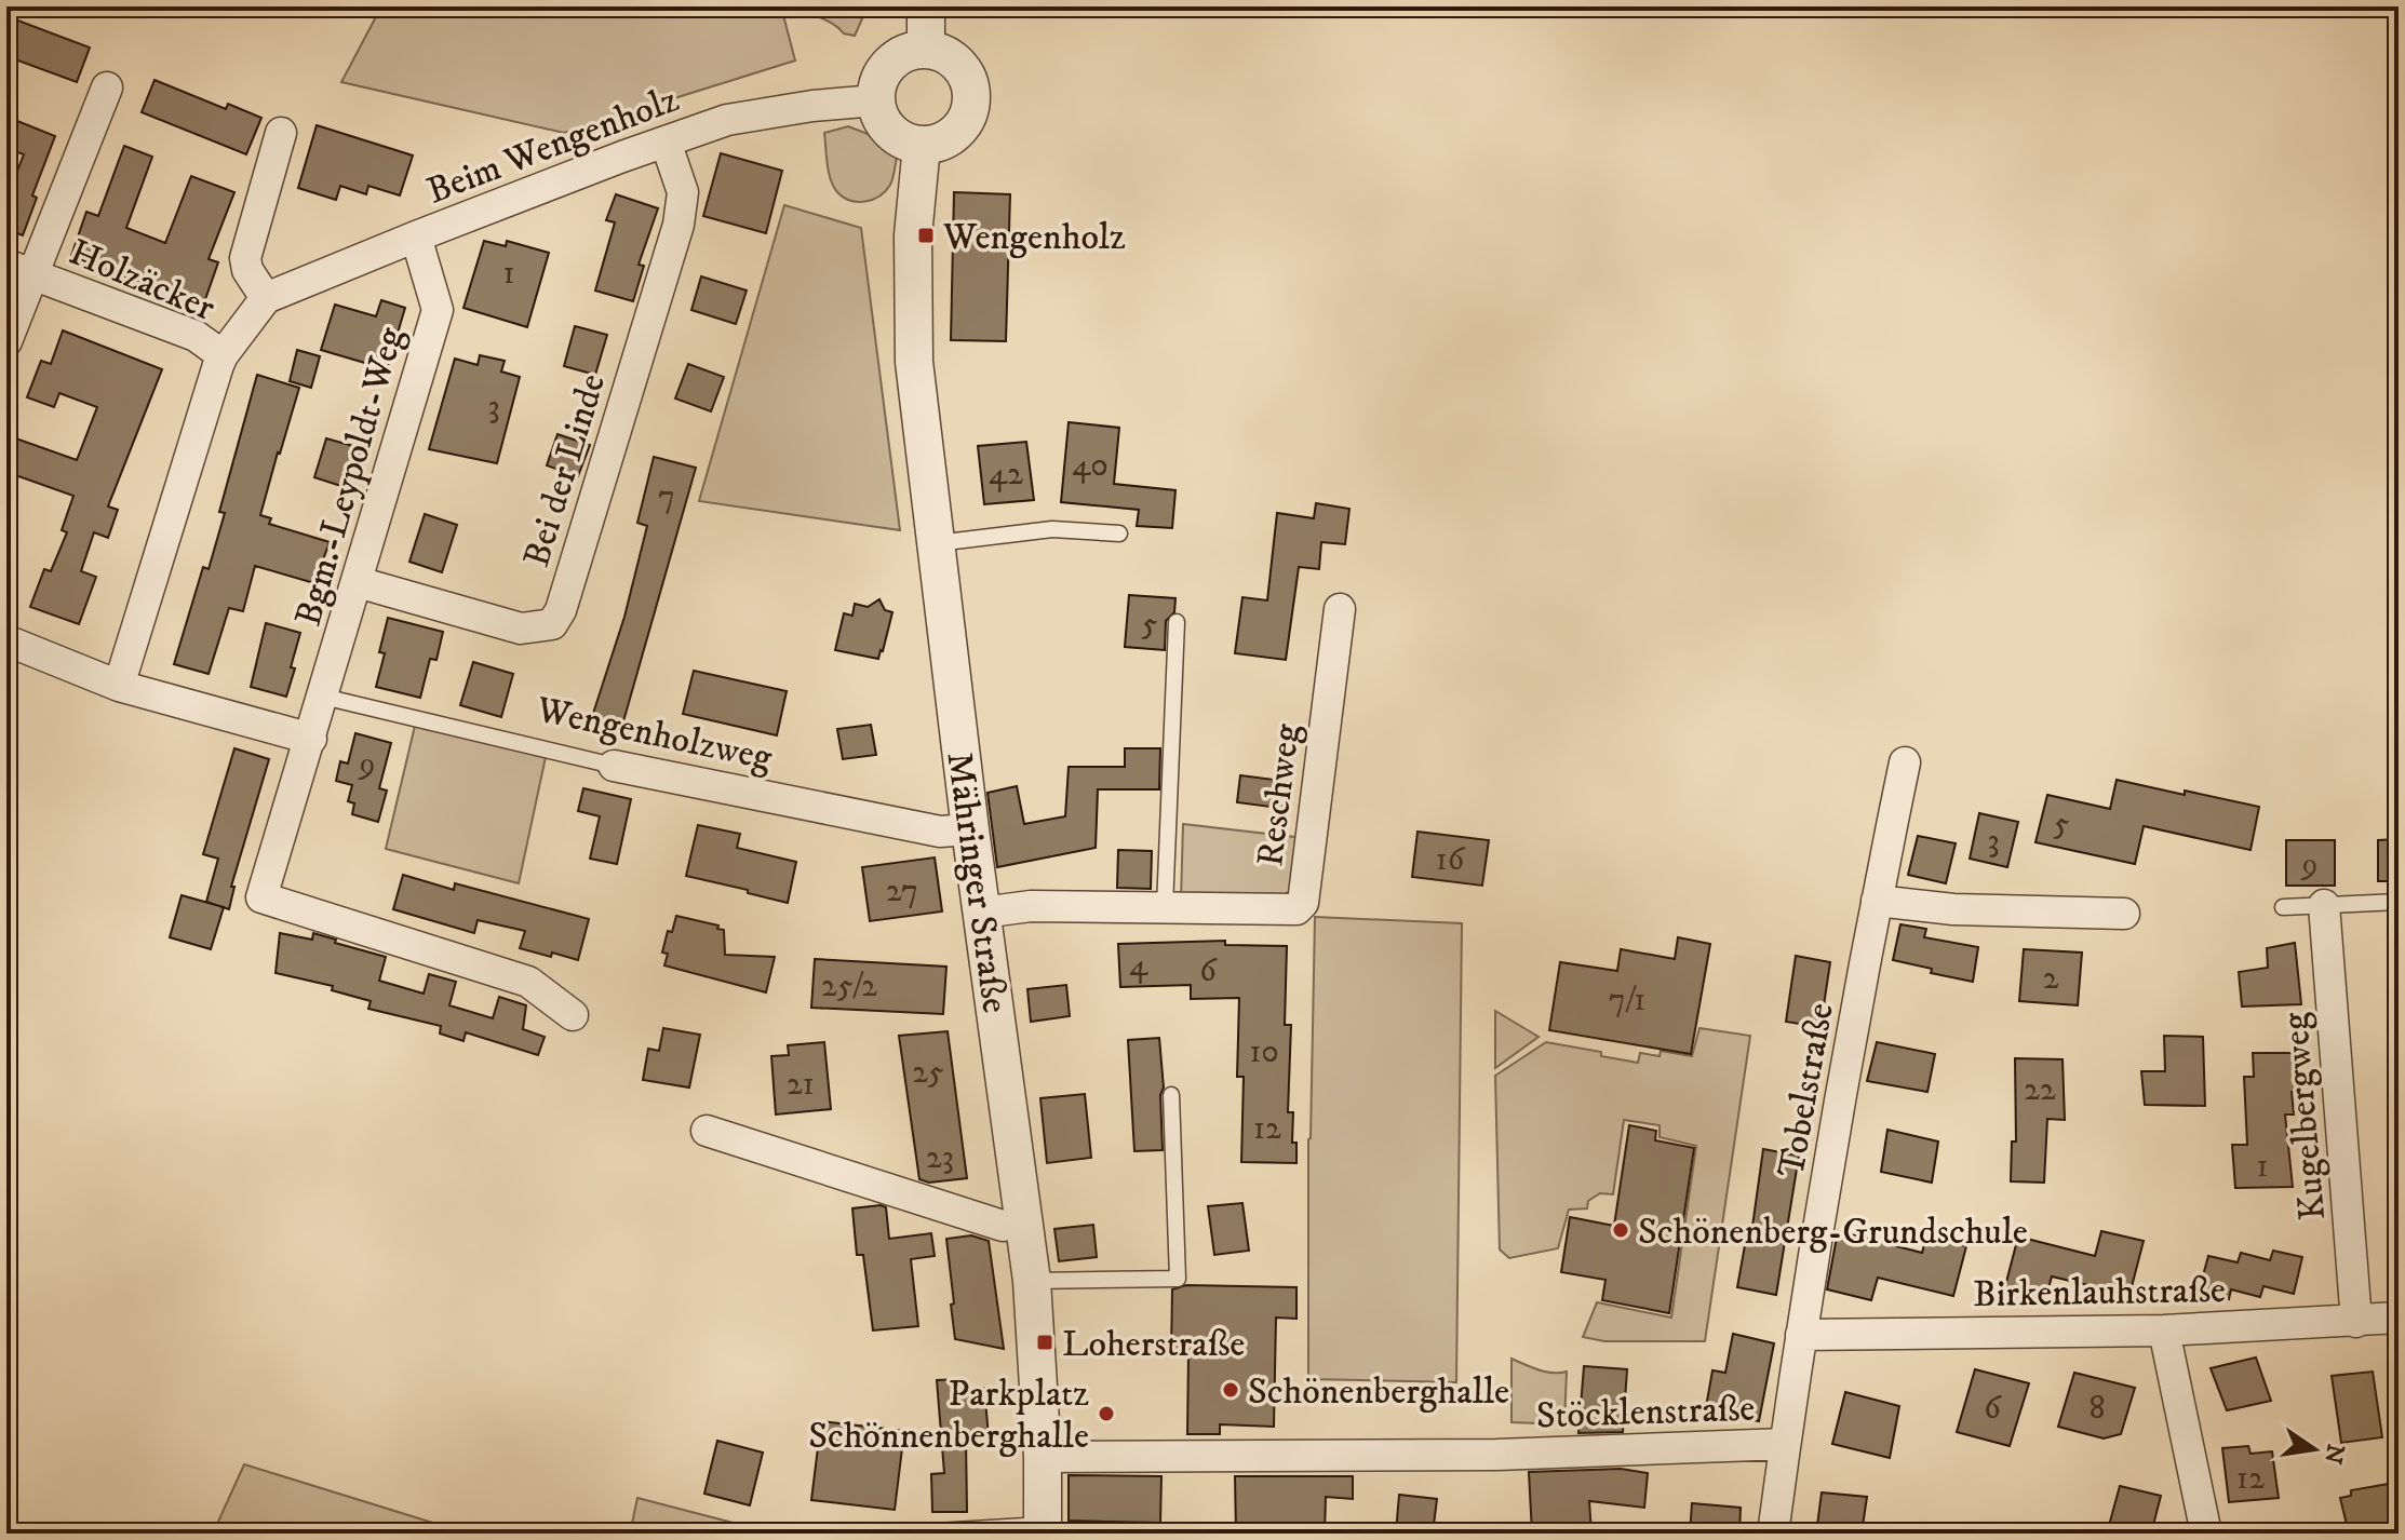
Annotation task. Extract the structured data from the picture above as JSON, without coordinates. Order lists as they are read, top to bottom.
{
  "streets": {
    "street": [
      "Beim Wengenholz",
      "Holzäcker",
      "Bei der Linde",
      "Bgm.-Leypoldt-Weg",
      "Wengenholzweg",
      "Reschweg",
      "Mähringer Straße",
      "Tobelstraße",
      "Kugelbergweg",
      "Birkenlauhstraße",
      "Stöcklenstraße"
    ]
  },
  "crossings": [
    ["Beim Wengenholz", "Bei der Linde"],
    ["Beim Wengenholz", "Bgm.-Leypoldt-Weg"],
    ["Beim Wengenholz", "Mähringer Straße"],
    ["Bei der Linde", "Bgm.-Leypoldt-Weg"],
    ["Bgm.-Leypoldt-Weg", "Wengenholzweg"],
    ["Wengenholzweg", "Mähringer Straße"],
    ["Reschweg", "Mähringer Straße"],
    ["Mähringer Straße", "Stöcklenstraße"],
    ["Tobelstraße", "Birkenlauhstraße"],
    ["Tobelstraße", "Stöcklenstraße"],
    ["Kugelbergweg", "Birkenlauhstraße"]
  ],
  "places": {
    "transit": ["Wengenholz", "Loherstraße"],
    "other": ["Schönenberg-Grundschule", "Schönenberghalle", "Parkplatz Schönnenberghalle"]
  },
  "house_numbers": [
    "1",
    "3",
    "40",
    "42",
    "7",
    "5",
    "9",
    "5",
    "3",
    "16",
    "9",
    "27",
    "4",
    "6",
    "2",
    "25/2",
    "7/1",
    "10",
    "25",
    "21",
    "22",
    "12",
    "23",
    "1",
    "6",
    "8",
    "12"
  ],
  "north": "right"
}
